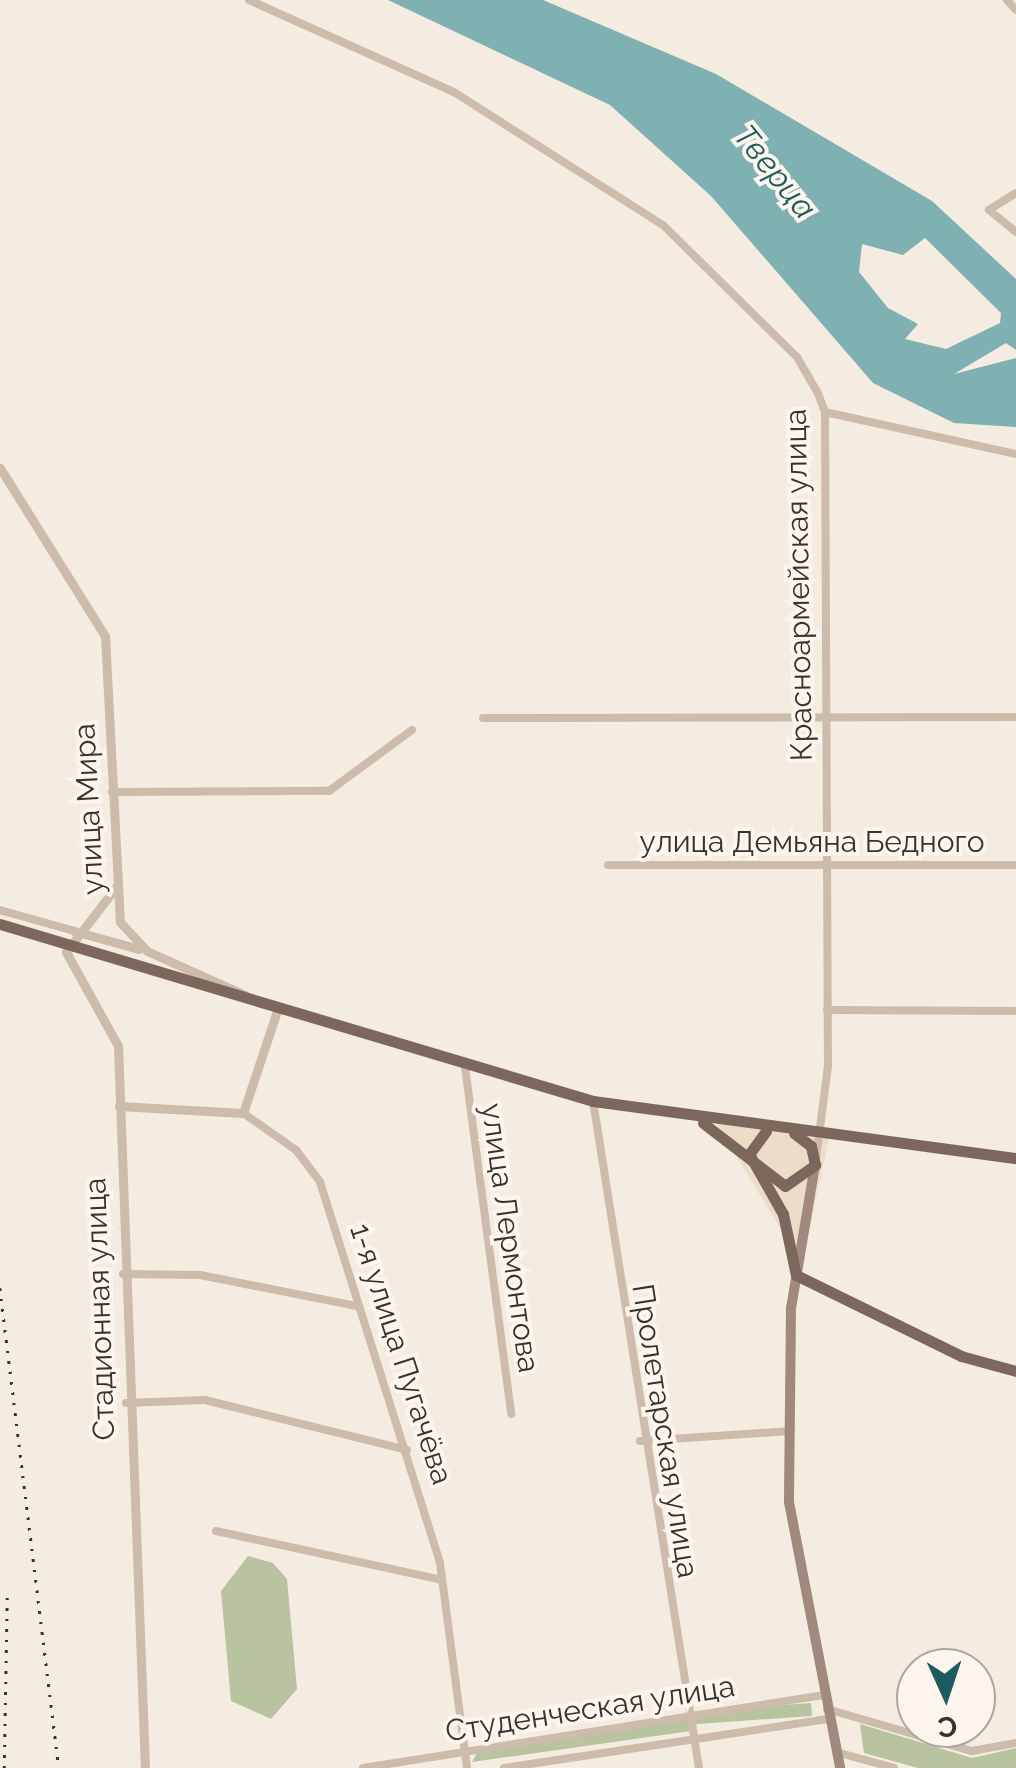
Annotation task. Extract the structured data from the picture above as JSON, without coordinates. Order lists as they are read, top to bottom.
{
  "streets": {
    "main road": ["улица Мира"],
    "street": [
      "Красноармейская улица",
      "улица Демьяна Бедного",
      "улица Лермонтова",
      "Стадионная улица",
      "1-я улица Пугачёва",
      "Пролетарская улица",
      "Студенческая улица"
    ]
  },
  "crossings": [
    ["Красноармейская улица", "улица Мира"],
    ["Красноармейская улица", "улица Демьяна Бедного"],
    ["улица Мира", "улица Лермонтова"],
    ["улица Мира", "Пролетарская улица"],
    ["1-я улица Пугачёва", "Студенческая улица"],
    ["Пролетарская улица", "Студенческая улица"]
  ],
  "water": ["Тверца"],
  "north": "bottom"
}
